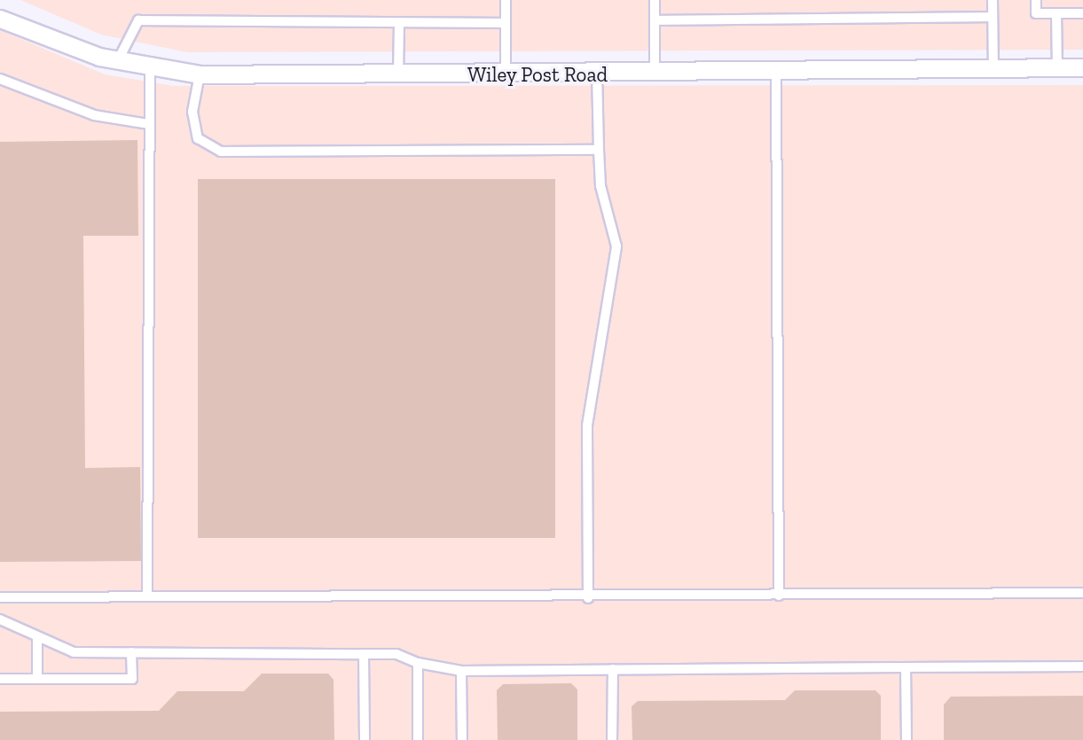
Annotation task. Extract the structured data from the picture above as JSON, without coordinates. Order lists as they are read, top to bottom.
{
  "streets": {
    "street": ["Wiley Post Road"]
  }
}
